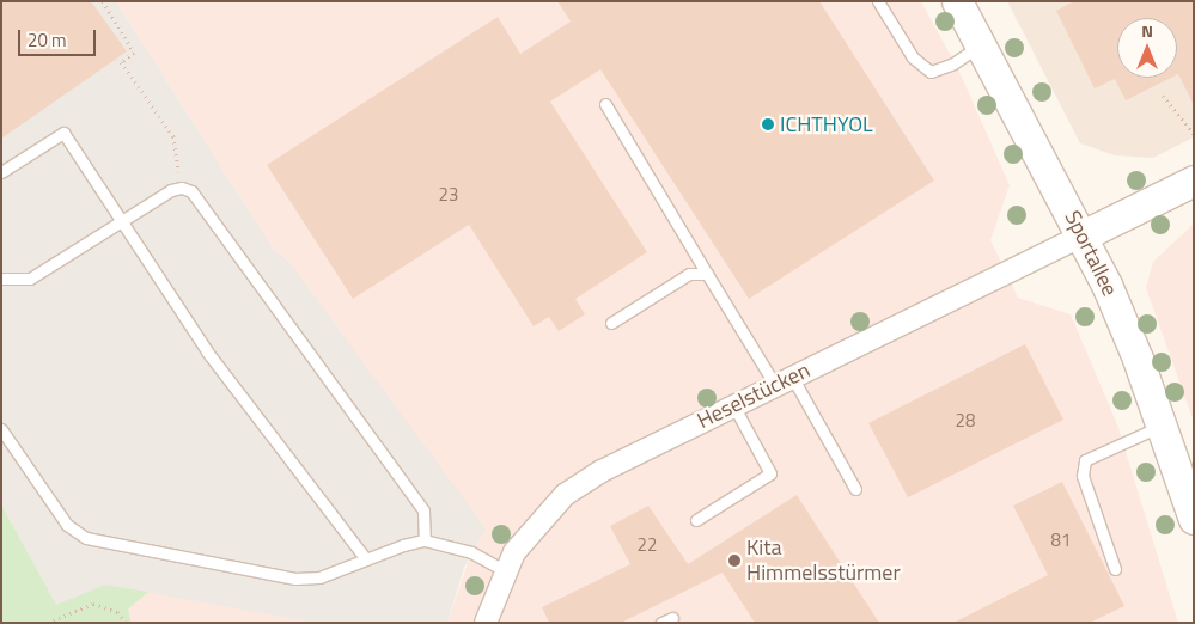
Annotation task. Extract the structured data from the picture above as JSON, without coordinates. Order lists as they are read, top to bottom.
{
  "streets": {
    "street": ["Sportallee", "Heselstücken"]
  },
  "crossings": [
    ["Sportallee", "Heselstücken"]
  ],
  "places": ["ICHTHYOL", "Kita Himmelsstürmer"],
  "house_numbers": [
    "23",
    "28",
    "81",
    "22"
  ],
  "scale_bar": "20 m",
  "north": "top"
}
